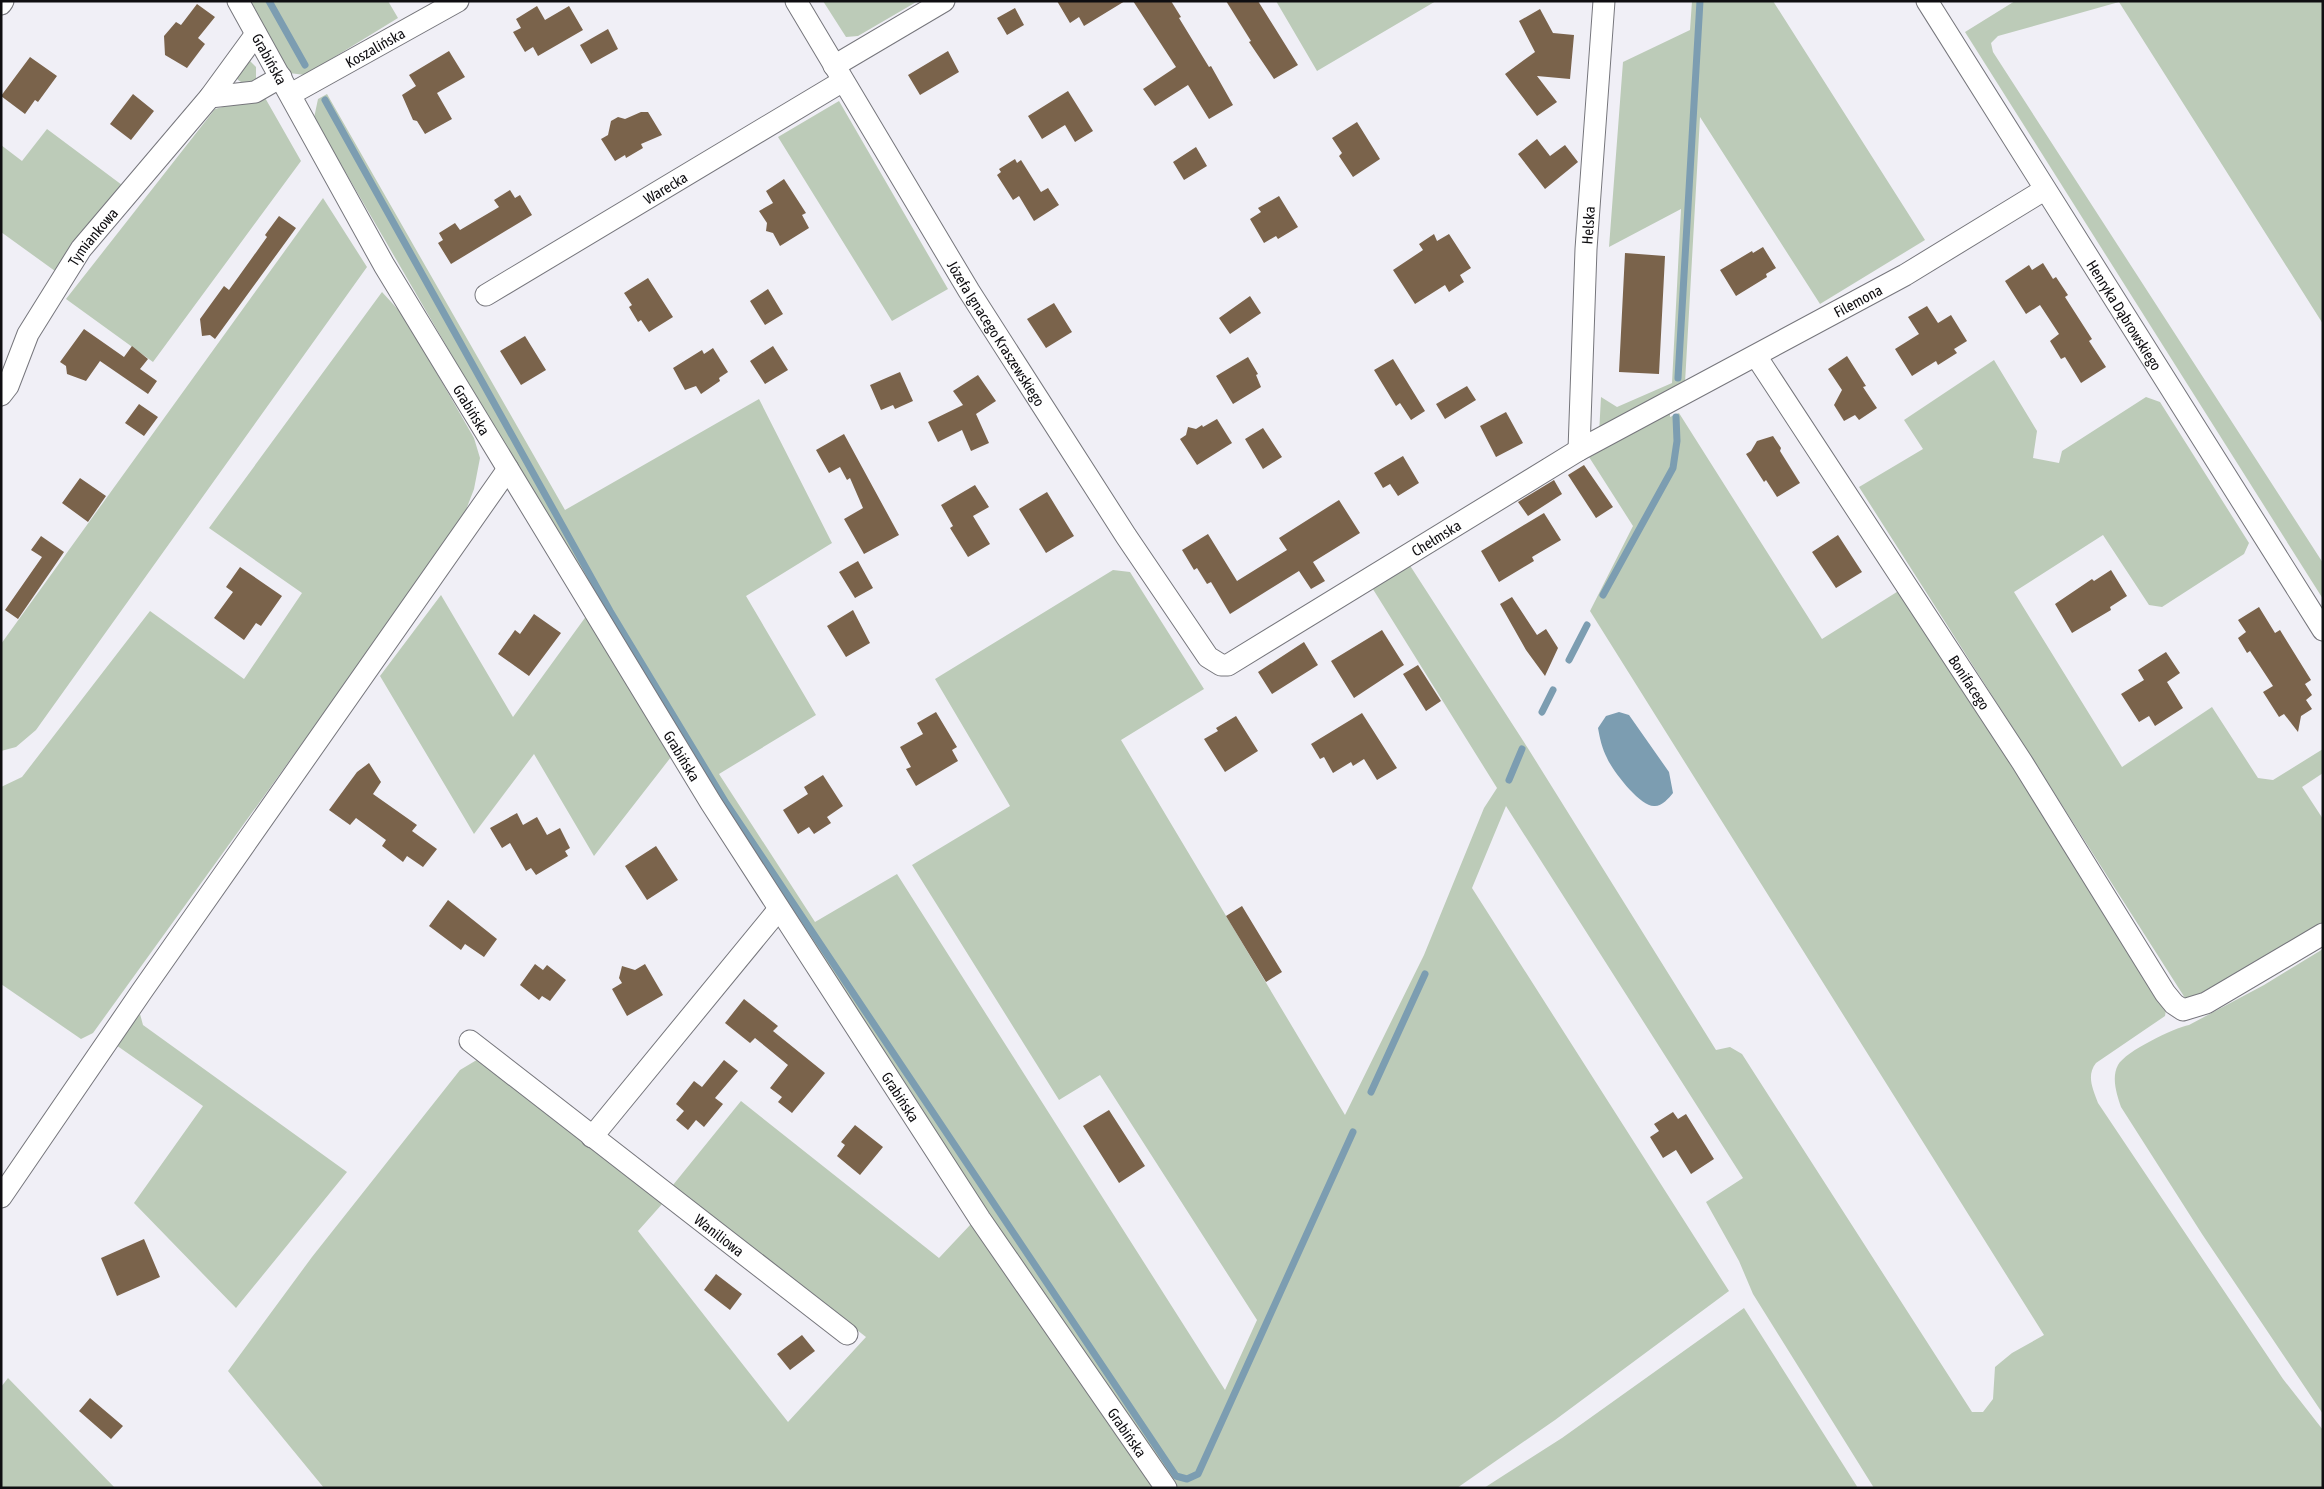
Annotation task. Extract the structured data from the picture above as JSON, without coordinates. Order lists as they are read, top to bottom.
{
  "streets": {
    "street": [
      "Koszalińska",
      "Grabińska",
      "Warecka",
      "Helska",
      "Tymiankowa",
      "Filemona",
      "Henryka Dąbrowskiego",
      "Józefa Ignacego Kraszewskiego",
      "Chełmska",
      "Bonifacego",
      "Waniliowa"
    ]
  },
  "crossings": [
    ["Koszalińska", "Grabińska"],
    ["Grabińska", "Tymiankowa"],
    ["Warecka", "Józefa Ignacego Kraszewskiego"],
    ["Helska", "Chełmska"],
    ["Filemona", "Henryka Dąbrowskiego"],
    ["Filemona", "Chełmska"],
    ["Filemona", "Bonifacego"],
    ["Józefa Ignacego Kraszewskiego", "Chełmska"]
  ]
}
